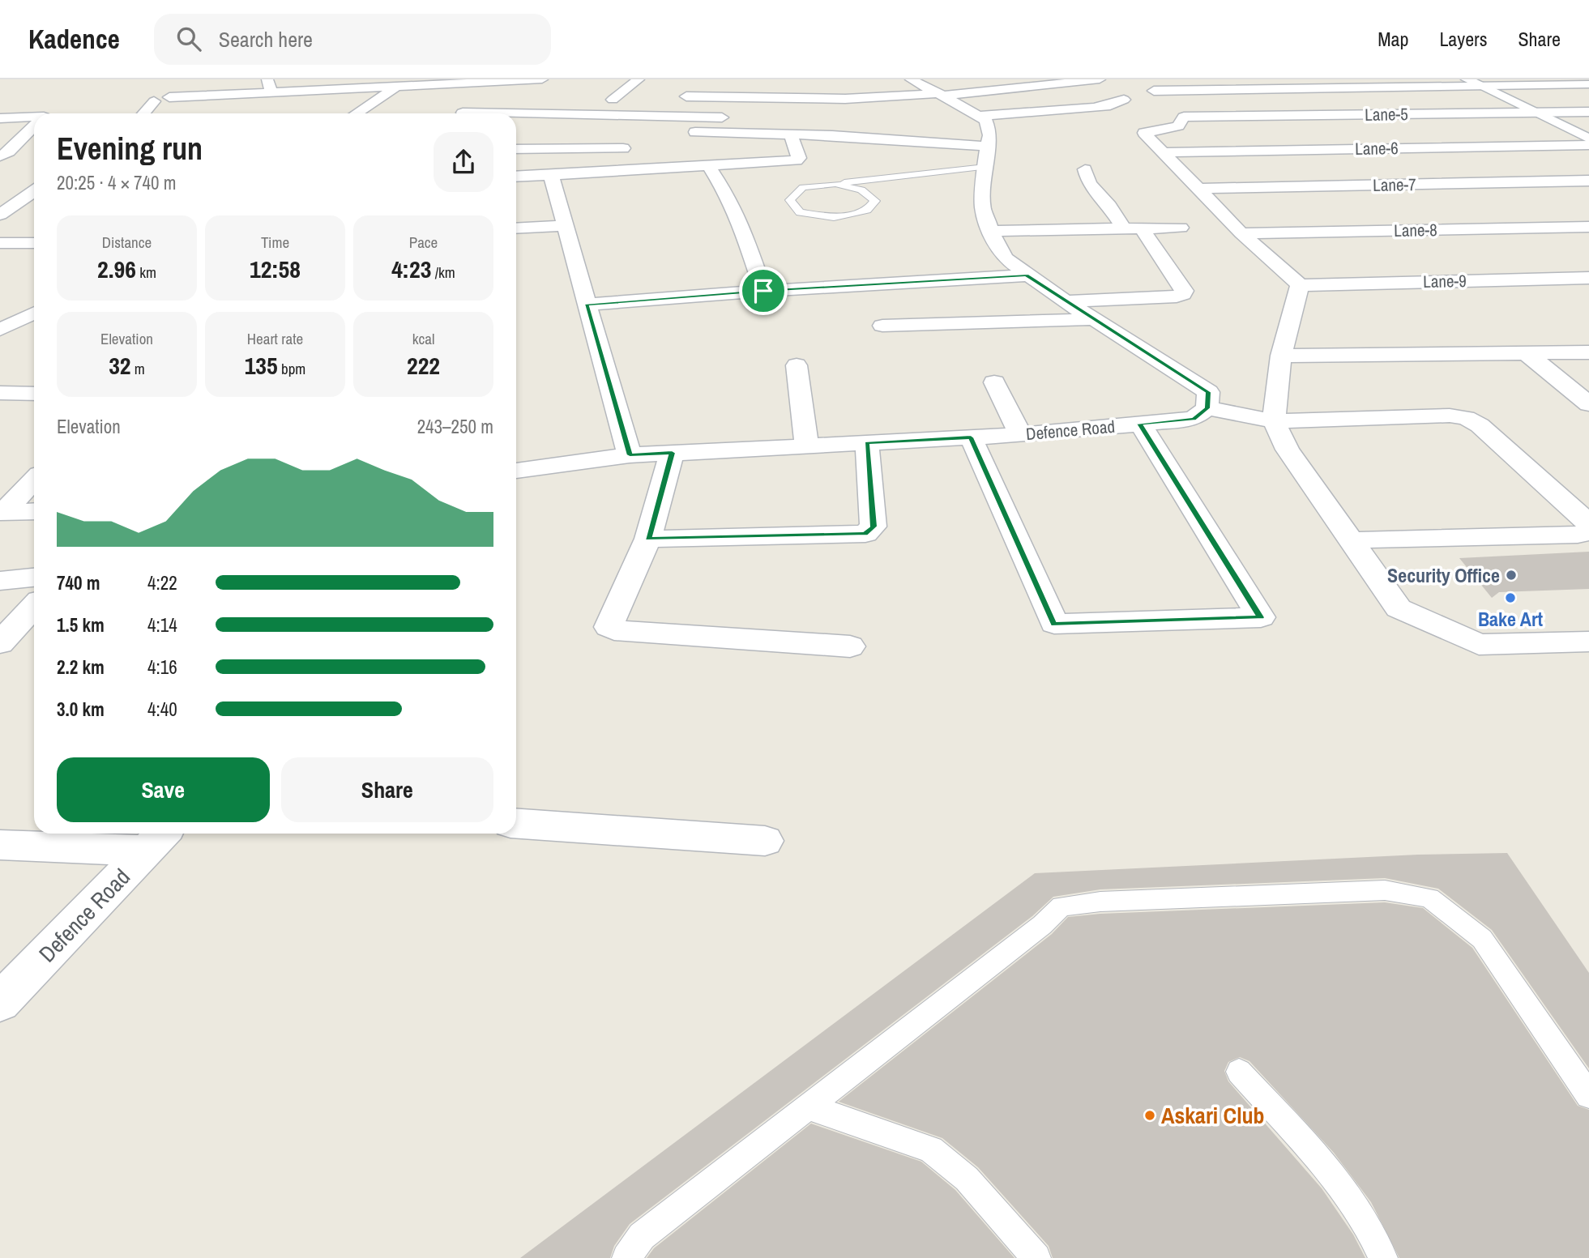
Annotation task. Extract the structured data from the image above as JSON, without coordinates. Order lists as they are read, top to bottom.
{
  "streets": {
    "street": [
      "Lane-5",
      "Lane-6",
      "Lane-7",
      "Lane-8",
      "Lane-9",
      "Defence Road"
    ]
  },
  "crossings": [
    ["Lane-5", "Lane-6"]
  ],
  "places": ["Security Office", "Bake Art", "Askari Club"],
  "page": {
    "header": "Kadence",
    "search": "Search here",
    "nav": ["Map", "Layers", "Share"],
    "heading": ["Evening run", "20:25 · 4 × 740 m"],
    "stats": [
      ["Distance", "2.96 km"],
      ["Time", "12:58"],
      ["Pace", "4:23 /km"],
      ["Elevation", "32 m"],
      ["Heart rate", "135 bpm"],
      ["kcal", "222"]
    ],
    "chart": ["Elevation", "243–250 m"],
    "list": [
      {
        "name": "740 m",
        "note": "4:22"
      },
      {
        "name": "1.5 km",
        "note": "4:14"
      },
      {
        "name": "2.2 km",
        "note": "4:16"
      },
      {
        "name": "3.0 km",
        "note": "4:40"
      }
    ],
    "buttons": ["Save", "Share"]
  }
}
